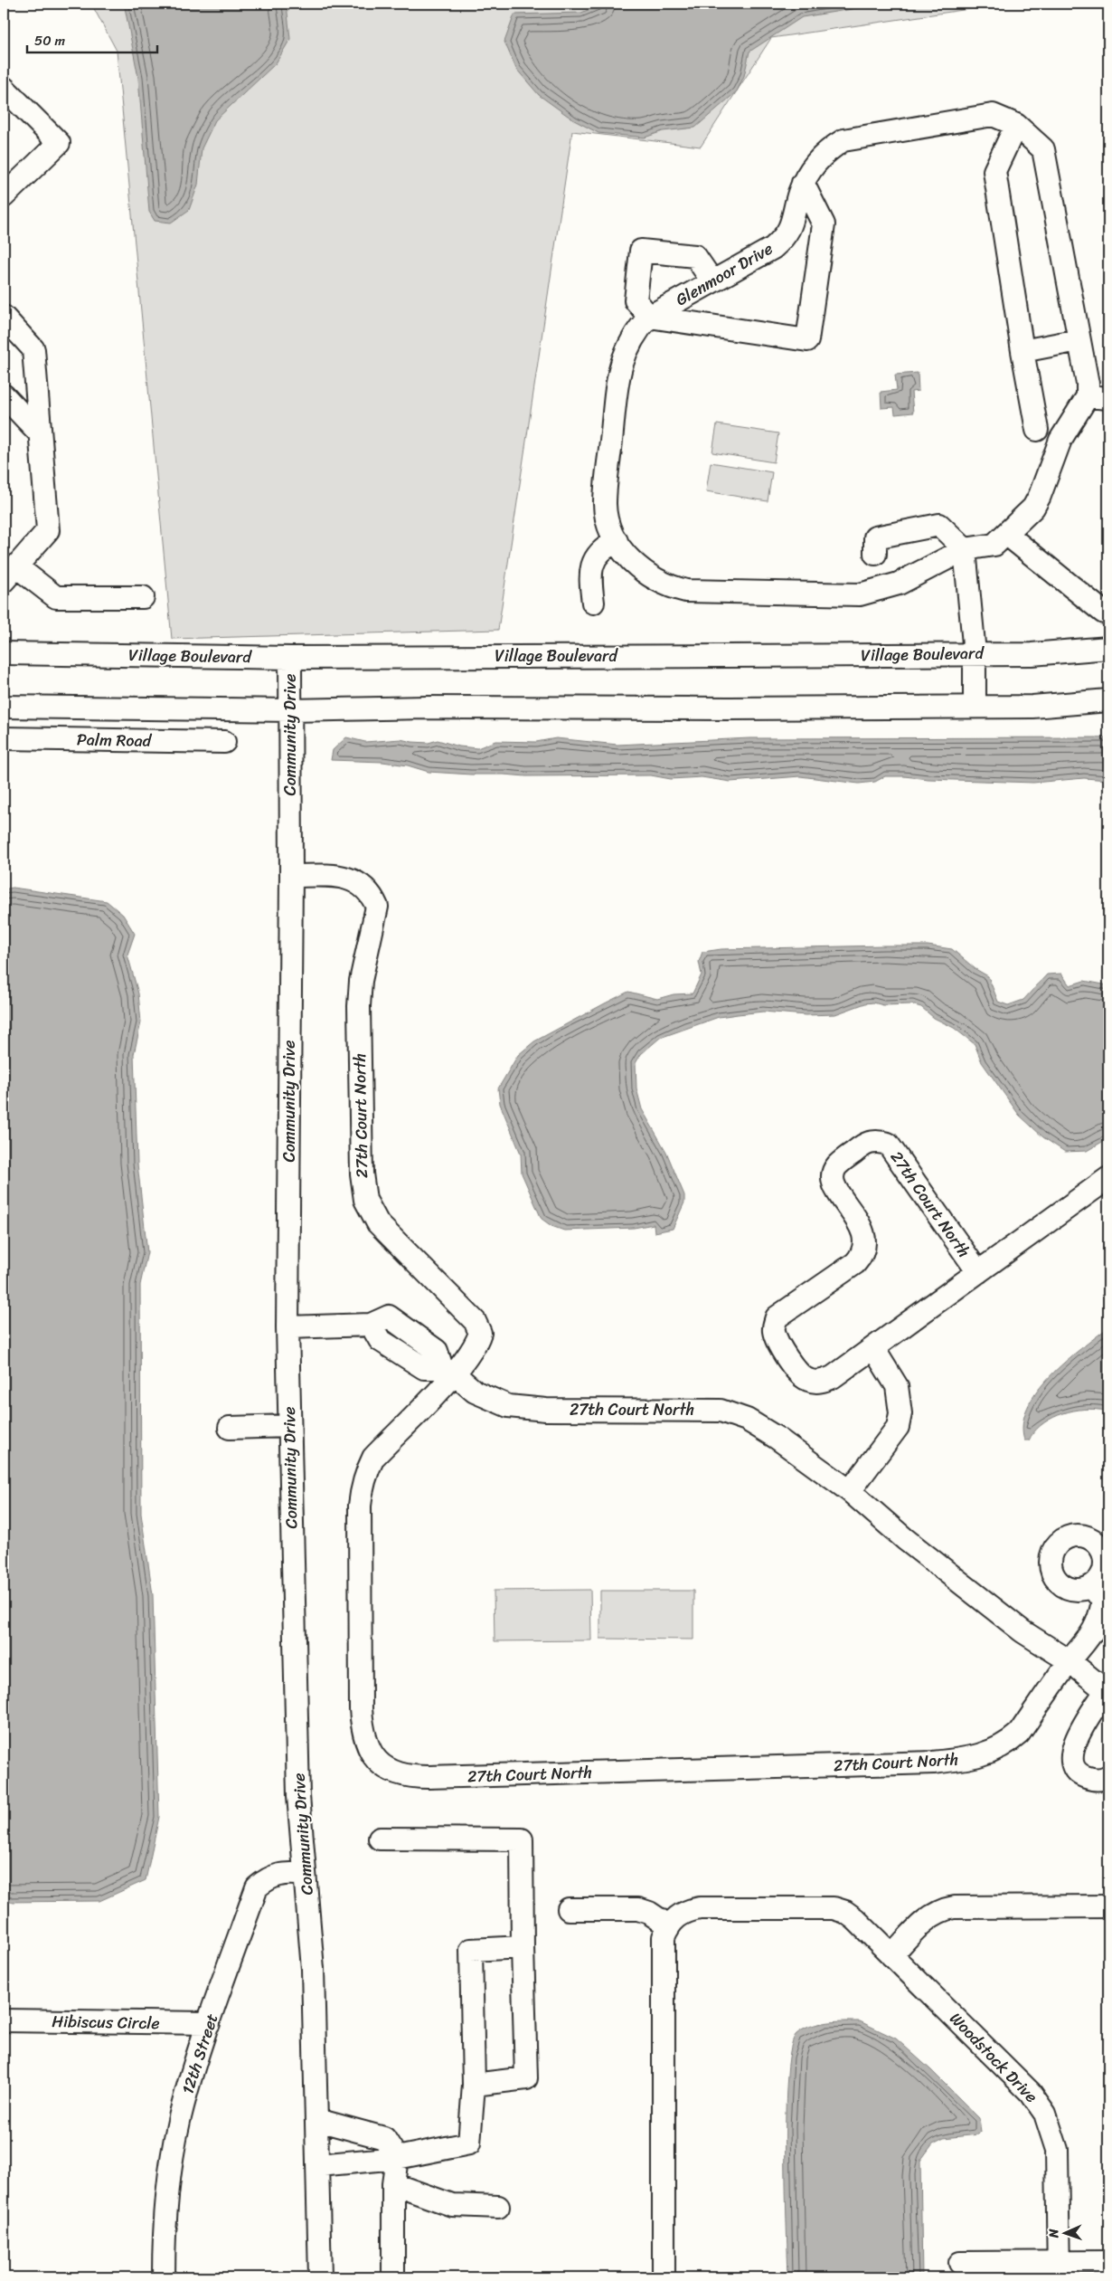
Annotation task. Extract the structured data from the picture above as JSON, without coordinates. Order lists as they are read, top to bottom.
{
  "streets": {
    "street": [
      "Glenmoor Drive",
      "Village Boulevard",
      "Community Drive",
      "Palm Road",
      "27th Court North",
      "Hibiscus Circle",
      "12th Street",
      "Woodstock Drive"
    ]
  },
  "crossings": [
    ["Village Boulevard", "Community Drive"],
    ["Community Drive", "27th Court North"],
    ["Community Drive", "12th Street"],
    ["Hibiscus Circle", "12th Street"]
  ],
  "scale_bar": "50 m",
  "north": "left"
}
